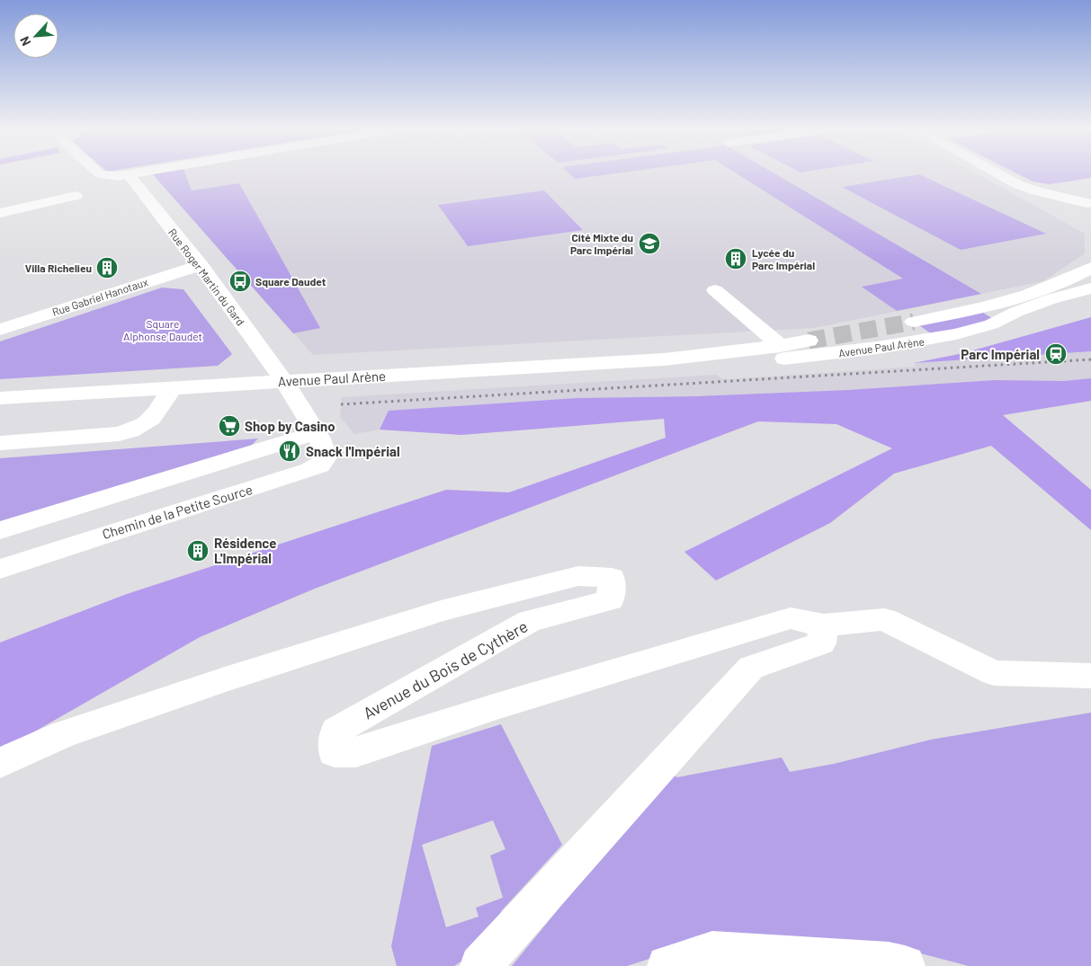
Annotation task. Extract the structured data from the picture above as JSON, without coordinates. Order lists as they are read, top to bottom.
{
  "streets": {
    "street": [
      "Rue Roger Martin du Gard",
      "Rue Gabriel Hanotaux",
      "Avenue Paul Arène",
      "Chemin de la Petite Source",
      "Avenue du Bois de Cythère"
    ]
  },
  "crossings": [
    ["Rue Roger Martin du Gard", "Rue Gabriel Hanotaux"],
    ["Rue Roger Martin du Gard", "Avenue Paul Arène"],
    ["Rue Roger Martin du Gard", "Chemin de la Petite Source"],
    ["Avenue Paul Arène", "Chemin de la Petite Source"]
  ],
  "parks": ["Square Alphonse Daudet"],
  "places": {
    "school or university": ["Cité Mixte du Parc Impérial"],
    "building": ["Lycée du Parc Impérial", "Villa Richelieu", "Résidence L'Impérial"],
    "bus stop": ["Square Daudet"],
    "station": ["Parc Impérial"],
    "supermarket": ["Shop by Casino"],
    "restaurant": ["Snack l'Impérial"]
  },
  "north": "bottom left"
}
